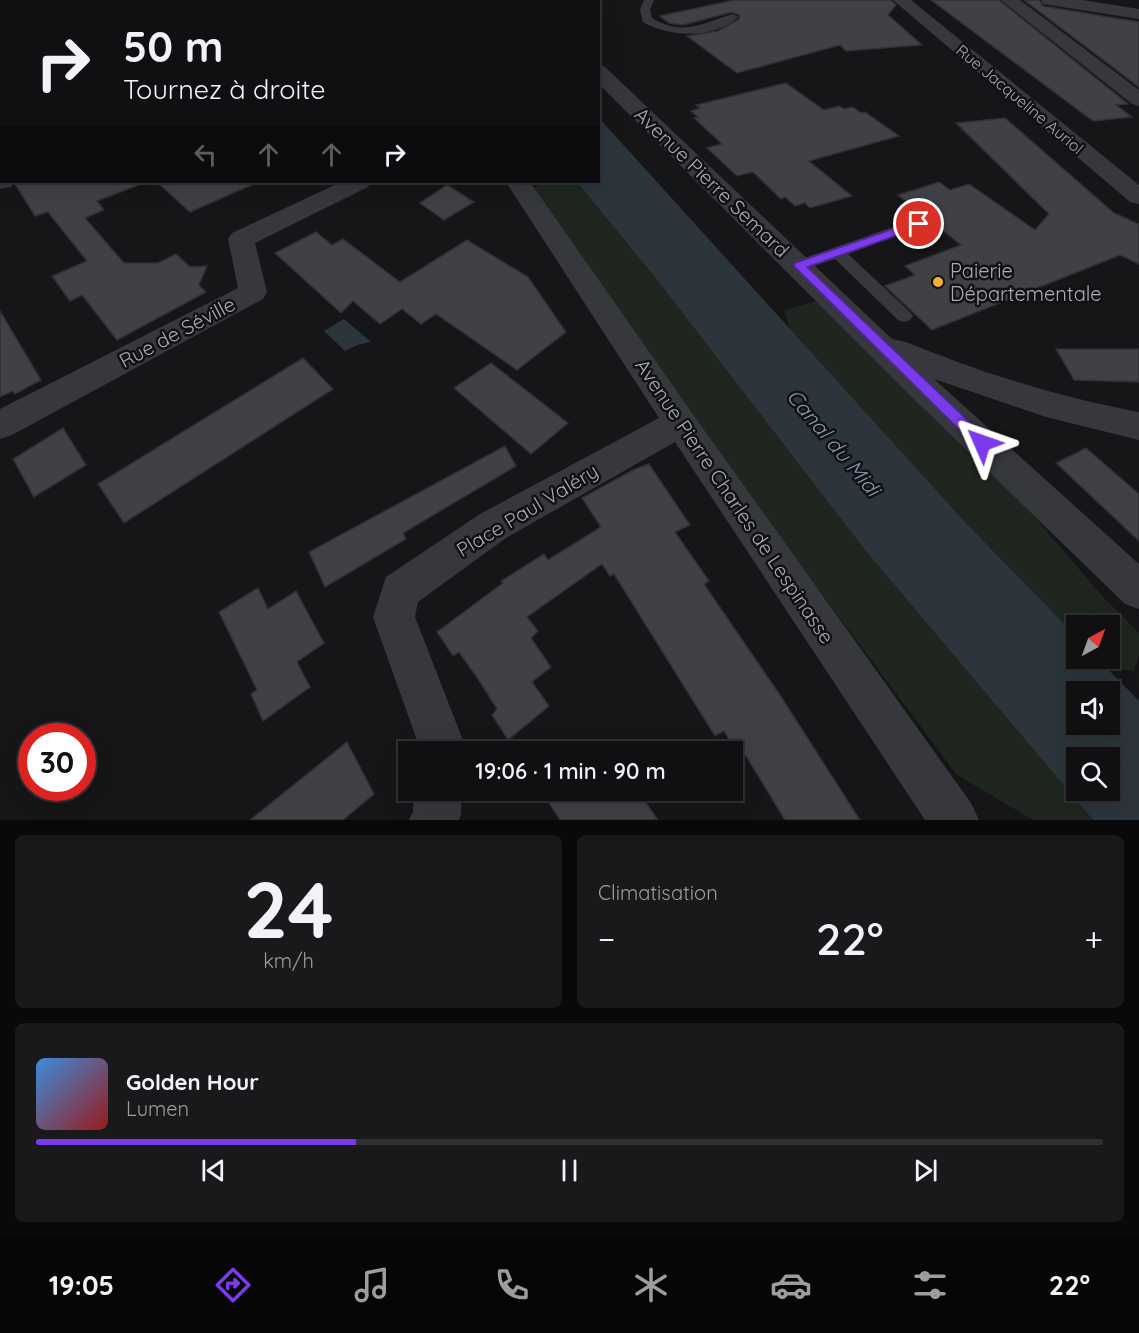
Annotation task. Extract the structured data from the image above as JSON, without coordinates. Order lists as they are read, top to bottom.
{
  "streets": {
    "street": [
      "Rue Jacqueline Auriol",
      "Avenue Pierre Semard",
      "Rue de Séville",
      "Avenue Pierre Charles de Lespinasse",
      "Place Paul Valéry"
    ]
  },
  "crossings": [
    ["Avenue Pierre Charles de Lespinasse", "Place Paul Valéry"]
  ],
  "water": ["Canal du Midi"],
  "places": ["Paierie Départementale"],
  "north": "top right",
  "page": {
    "turn": ["50 m", "Tournez à droite"],
    "limit": "30",
    "trip": "19:06 · 1 min · 90 m",
    "tile": [
      ["24", "km/h"],
      "Climatisation"
    ],
    "heat": ["−", "22°", "+"],
    "song": ["Golden Hour", "Lumen"],
    "tabs": ["19:05", "22°"]
  }
}
